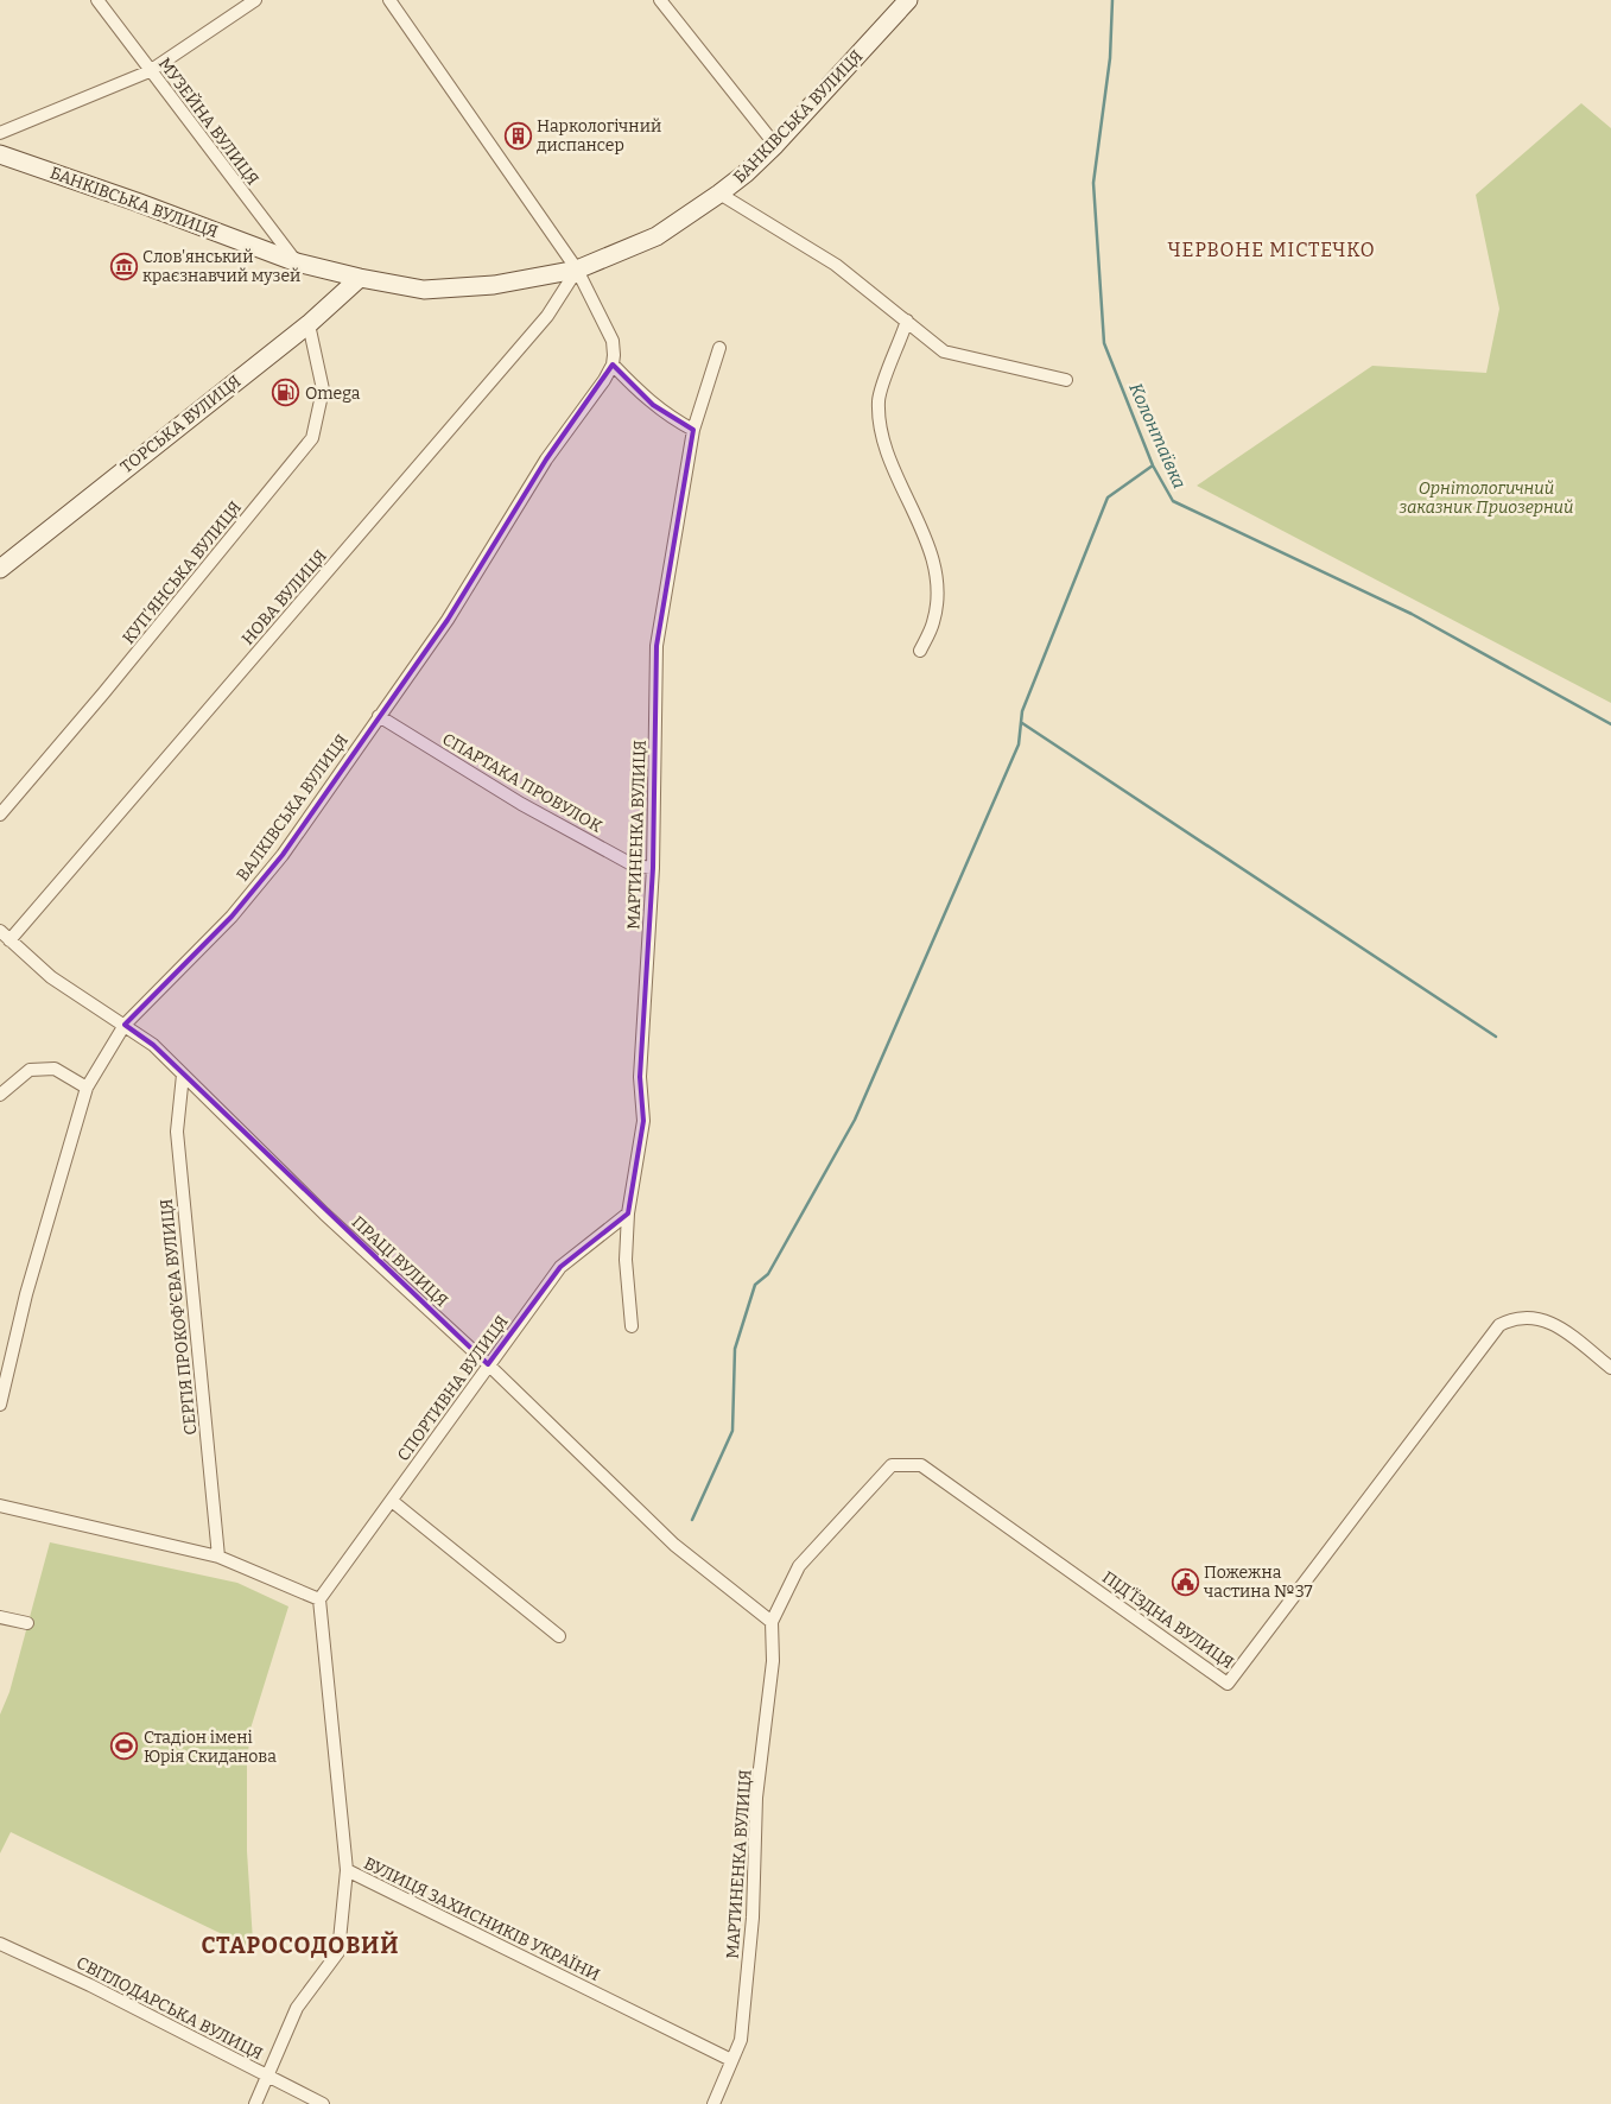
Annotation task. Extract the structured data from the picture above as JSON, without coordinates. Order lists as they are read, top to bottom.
{
  "streets": {
    "main road": ["БАНКІВСЬКА ВУЛИЦЯ", "ТОРСЬКА ВУЛИЦЯ"],
    "street": [
      "МУЗЕЙНА ВУЛИЦЯ",
      "КУП’ЯНСЬКА ВУЛИЦЯ",
      "НОВА ВУЛИЦЯ",
      "СПАРТАКА ПРОВУЛОК",
      "ВАЛКІВСЬКА ВУЛИЦЯ",
      "МАРТИНЕНКА ВУЛИЦЯ",
      "ПРАЦІ ВУЛИЦЯ",
      "СЕРГІЯ ПРОКОФ’ЄВА ВУЛИЦЯ",
      "СПОРТИВНА ВУЛИЦЯ",
      "ПІД’ЇЗДНА ВУЛИЦЯ",
      "ВУЛИЦЯ ЗАХИСНИКІВ УКРАЇНИ",
      "СВІТЛОДАРСЬКА ВУЛИЦЯ"
    ]
  },
  "crossings": [
    ["БАНКІВСЬКА ВУЛИЦЯ", "МУЗЕЙНА ВУЛИЦЯ"],
    ["БАНКІВСЬКА ВУЛИЦЯ", "ТОРСЬКА ВУЛИЦЯ"],
    ["БАНКІВСЬКА ВУЛИЦЯ", "НОВА ВУЛИЦЯ"],
    ["ТОРСЬКА ВУЛИЦЯ", "КУП’ЯНСЬКА ВУЛИЦЯ"],
    ["НОВА ВУЛИЦЯ", "ПРАЦІ ВУЛИЦЯ"],
    ["СПАРТАКА ПРОВУЛОК", "ВАЛКІВСЬКА ВУЛИЦЯ"],
    ["СПАРТАКА ПРОВУЛОК", "МАРТИНЕНКА ВУЛИЦЯ"],
    ["ВАЛКІВСЬКА ВУЛИЦЯ", "ПРАЦІ ВУЛИЦЯ"],
    ["МАРТИНЕНКА ВУЛИЦЯ", "ПРАЦІ ВУЛИЦЯ"],
    ["МАРТИНЕНКА ВУЛИЦЯ", "СПОРТИВНА ВУЛИЦЯ"],
    ["МАРТИНЕНКА ВУЛИЦЯ", "ПІД’ЇЗДНА ВУЛИЦЯ"],
    ["МАРТИНЕНКА ВУЛИЦЯ", "ВУЛИЦЯ ЗАХИСНИКІВ УКРАЇНИ"],
    ["ПРАЦІ ВУЛИЦЯ", "СЕРГІЯ ПРОКОФ’ЄВА ВУЛИЦЯ"],
    ["ПРАЦІ ВУЛИЦЯ", "СПОРТИВНА ВУЛИЦЯ"],
    ["ПРАЦІ ВУЛИЦЯ", "ПІД’ЇЗДНА ВУЛИЦЯ"],
    ["СПОРТИВНА ВУЛИЦЯ", "ВУЛИЦЯ ЗАХИСНИКІВ УКРАЇНИ"]
  ],
  "districts": ["ЧЕРВОНЕ МІСТЕЧКО", "СТАРОСОДОВИЙ"],
  "water": ["Колонтаївка"],
  "parks": ["Орнiтологичний заказник Приозерний"],
  "places": {
    "building": ["Наркологічний диспансер"],
    "museum": ["Слов'янський краєзнавчий музей"],
    "fuel station": ["Omega"],
    "public building": ["Пожежна частина №37"],
    "sports": ["Стадiон імені Юрія Скиданова"]
  }
}
